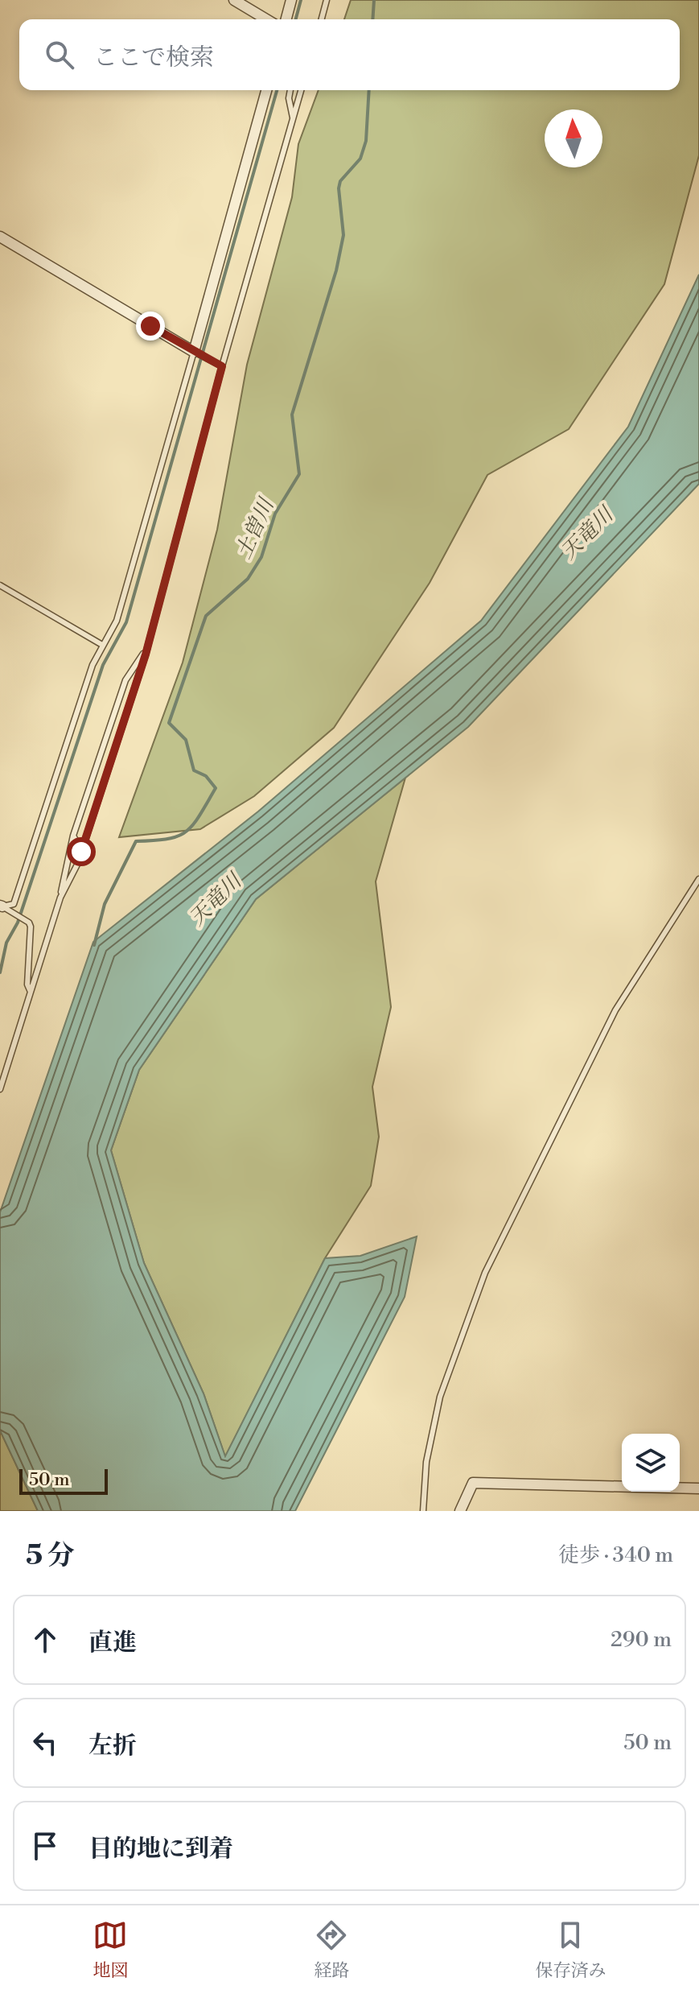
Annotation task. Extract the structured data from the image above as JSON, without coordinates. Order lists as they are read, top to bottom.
{
  "water": ["土曽川", "天竜川"],
  "scale_bar": "50 m",
  "north": "top",
  "page": {
    "search": "ここで検索",
    "scale": "50 m",
    "heading": ["5 分", "徒歩 · 340 m"],
    "list": [
      ["直進", "290 m"],
      ["左折", "50 m"],
      "目的地に到着"
    ],
    "nav": ["地図", "経路", "保存済み"]
  }
}
